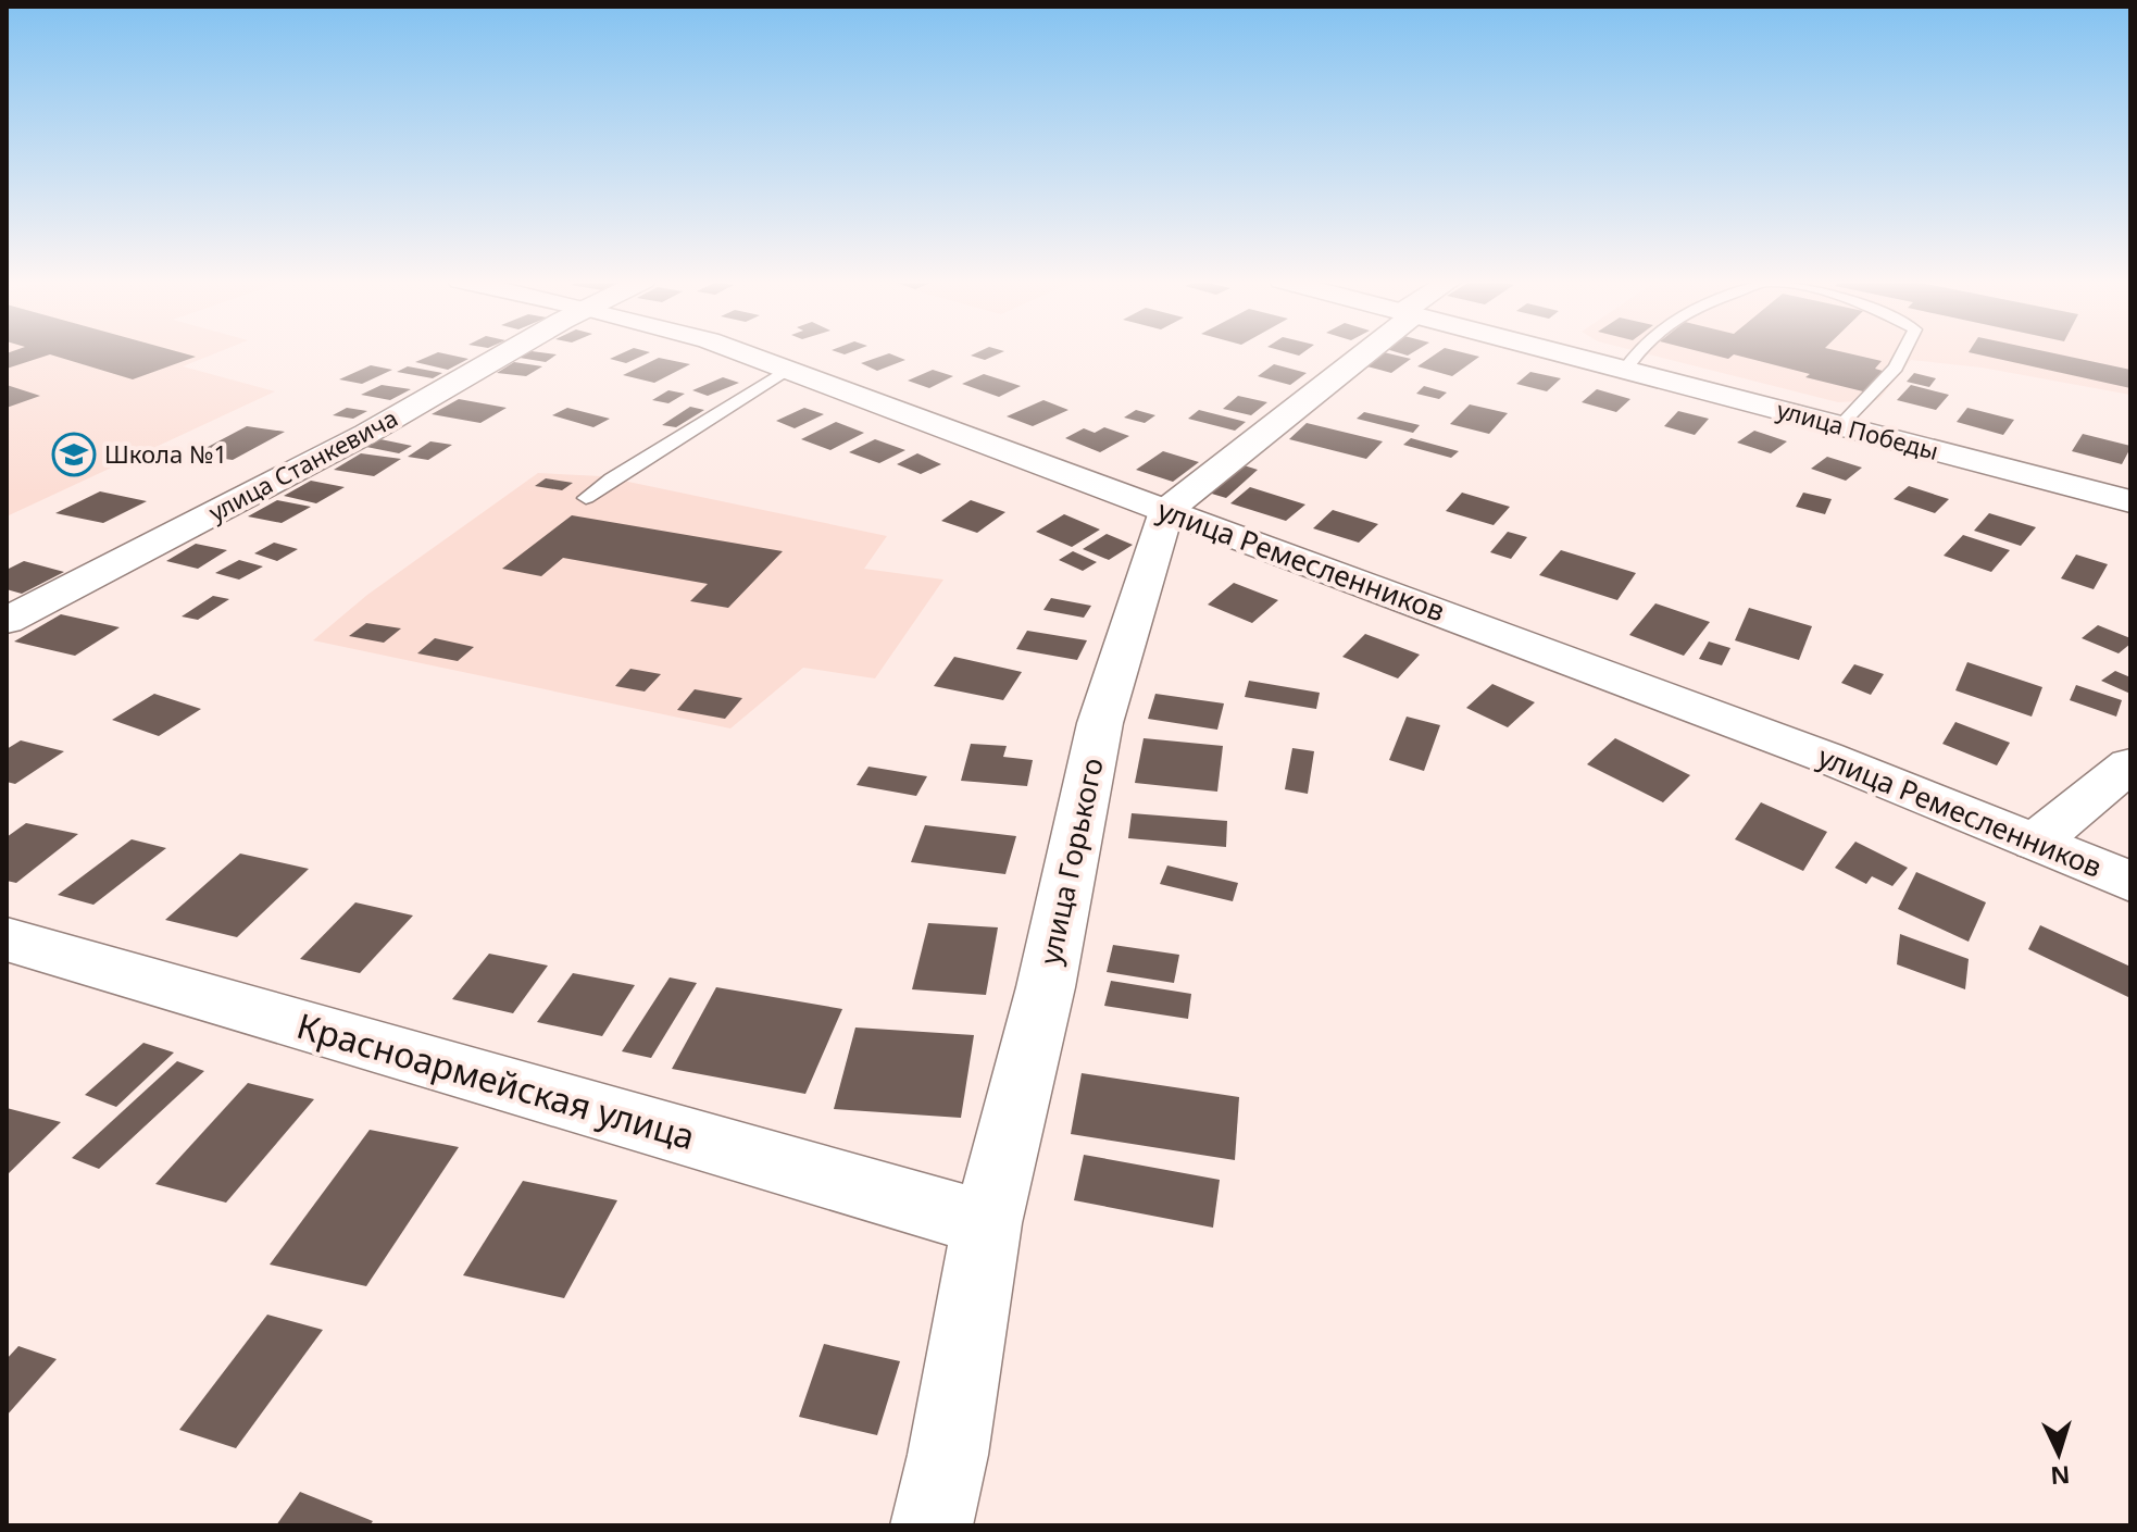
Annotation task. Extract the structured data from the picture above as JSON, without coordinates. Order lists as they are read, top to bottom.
{
  "streets": {
    "street": [
      "улица Победы",
      "улица Станкевича",
      "улица Ремесленников",
      "улица Горького",
      "Красноармейская улица"
    ]
  },
  "crossings": [
    ["улица Ремесленников", "улица Горького"],
    ["улица Горького", "Красноармейская улица"]
  ],
  "places": {
    "school or university": ["Школа №1"]
  },
  "north": "bottom"
}
